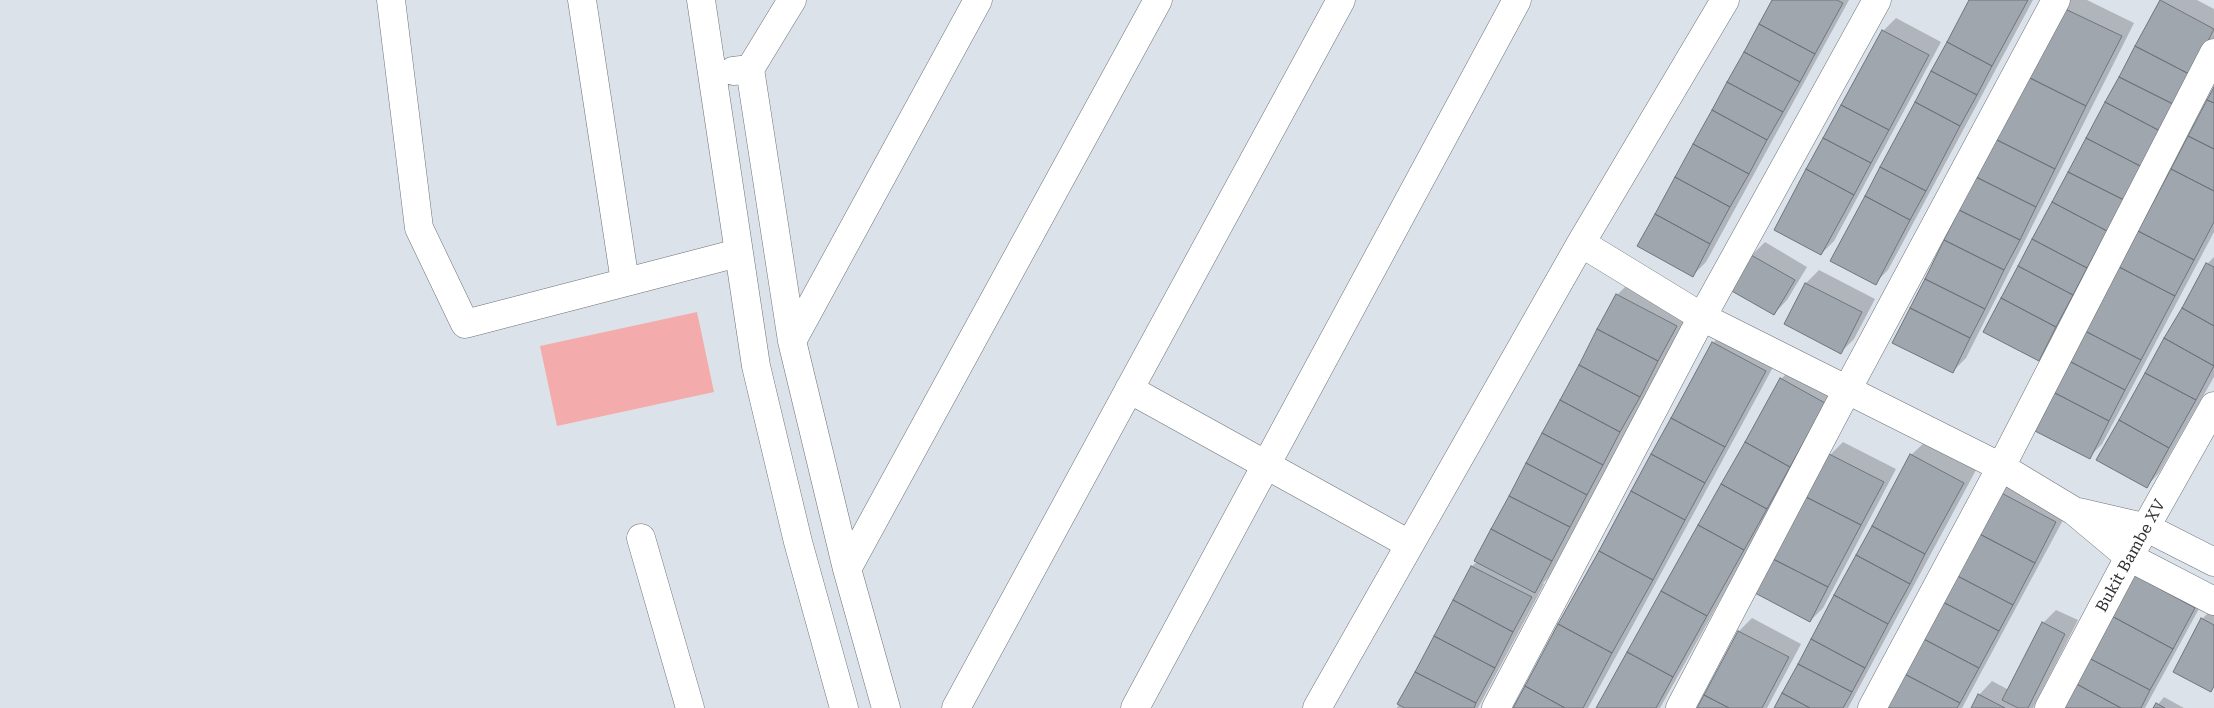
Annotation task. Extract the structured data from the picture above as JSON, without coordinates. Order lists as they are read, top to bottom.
{
  "streets": {
    "street": ["Bukit Bambe XV"]
  }
}
